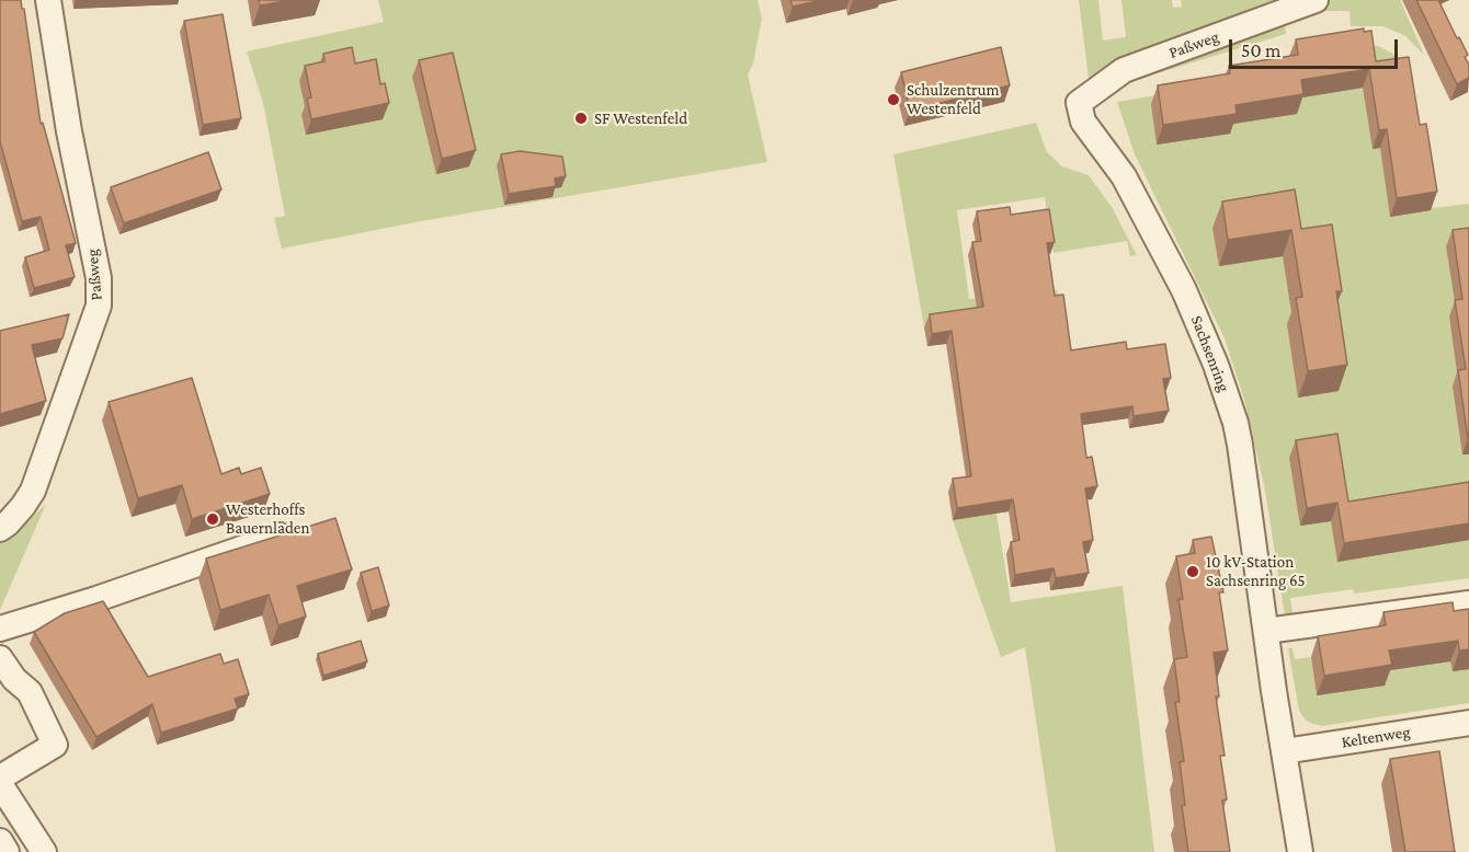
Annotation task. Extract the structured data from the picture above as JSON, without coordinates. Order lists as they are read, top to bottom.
{
  "streets": {
    "street": ["Paßweg", "Sachsenring", "Keltenweg"]
  },
  "crossings": [
    ["Paßweg", "Sachsenring"],
    ["Sachsenring", "Keltenweg"]
  ],
  "places": [
    "Schulzentrum Westenfeld",
    "SF Westenfeld",
    "Westerhoffs Bauernladen",
    "10 kV-Station Sachsenring 65"
  ],
  "scale_bar": "50 m"
}
